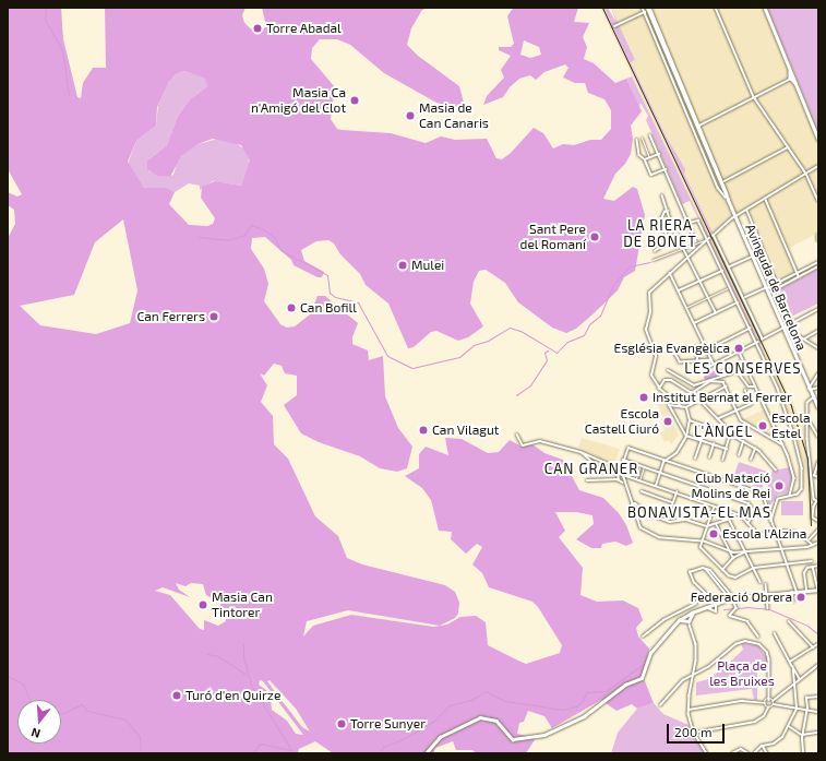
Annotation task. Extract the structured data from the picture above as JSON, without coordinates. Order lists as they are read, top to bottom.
{
  "streets": {
    "main road": ["Avinguda de Barcelona"]
  },
  "districts": [
    "LA RIERA DE BONET",
    "LES CONSERVES",
    "L'ÀNGEL",
    "CAN GRANER",
    "BONAVISTA-EL MAS"
  ],
  "parks": ["Plaça de les Bruixes"],
  "places": [
    "Torre Abadal",
    "Masia Ca n'Amigó del Clot",
    "Masia de Can Canaris",
    "Sant Pere del Romaní",
    "Mulei",
    "Can Bofill",
    "Can Ferrers",
    "Església Evangèlica",
    "Institut Bernat el Ferrer",
    "Escola Castell Ciuró",
    "Escola Estel",
    "Can Vilagut",
    "Club Natació Molins de Rei",
    "Escola l'Alzina",
    "Federació Obrera",
    "Masia Can Tintorer",
    "Turó d'en Quirze",
    "Torre Sunyer"
  ],
  "scale_bar": "200 m",
  "north": "bottom"
}
